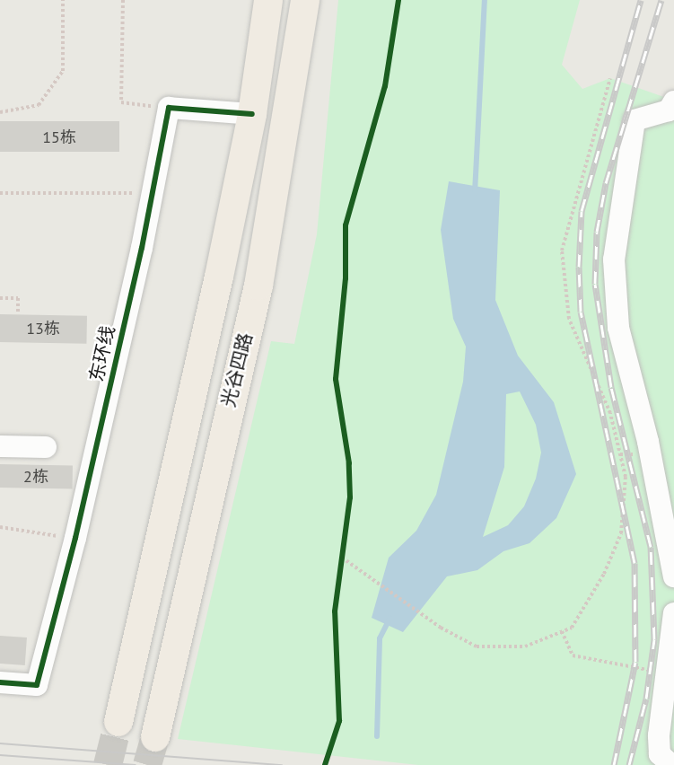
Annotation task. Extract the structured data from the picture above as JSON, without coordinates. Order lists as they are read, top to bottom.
{
  "streets": {
    "main road": ["光谷四路"],
    "street": ["东环线"]
  },
  "house_numbers": ["15栋", "13栋", "2栋"]
}
